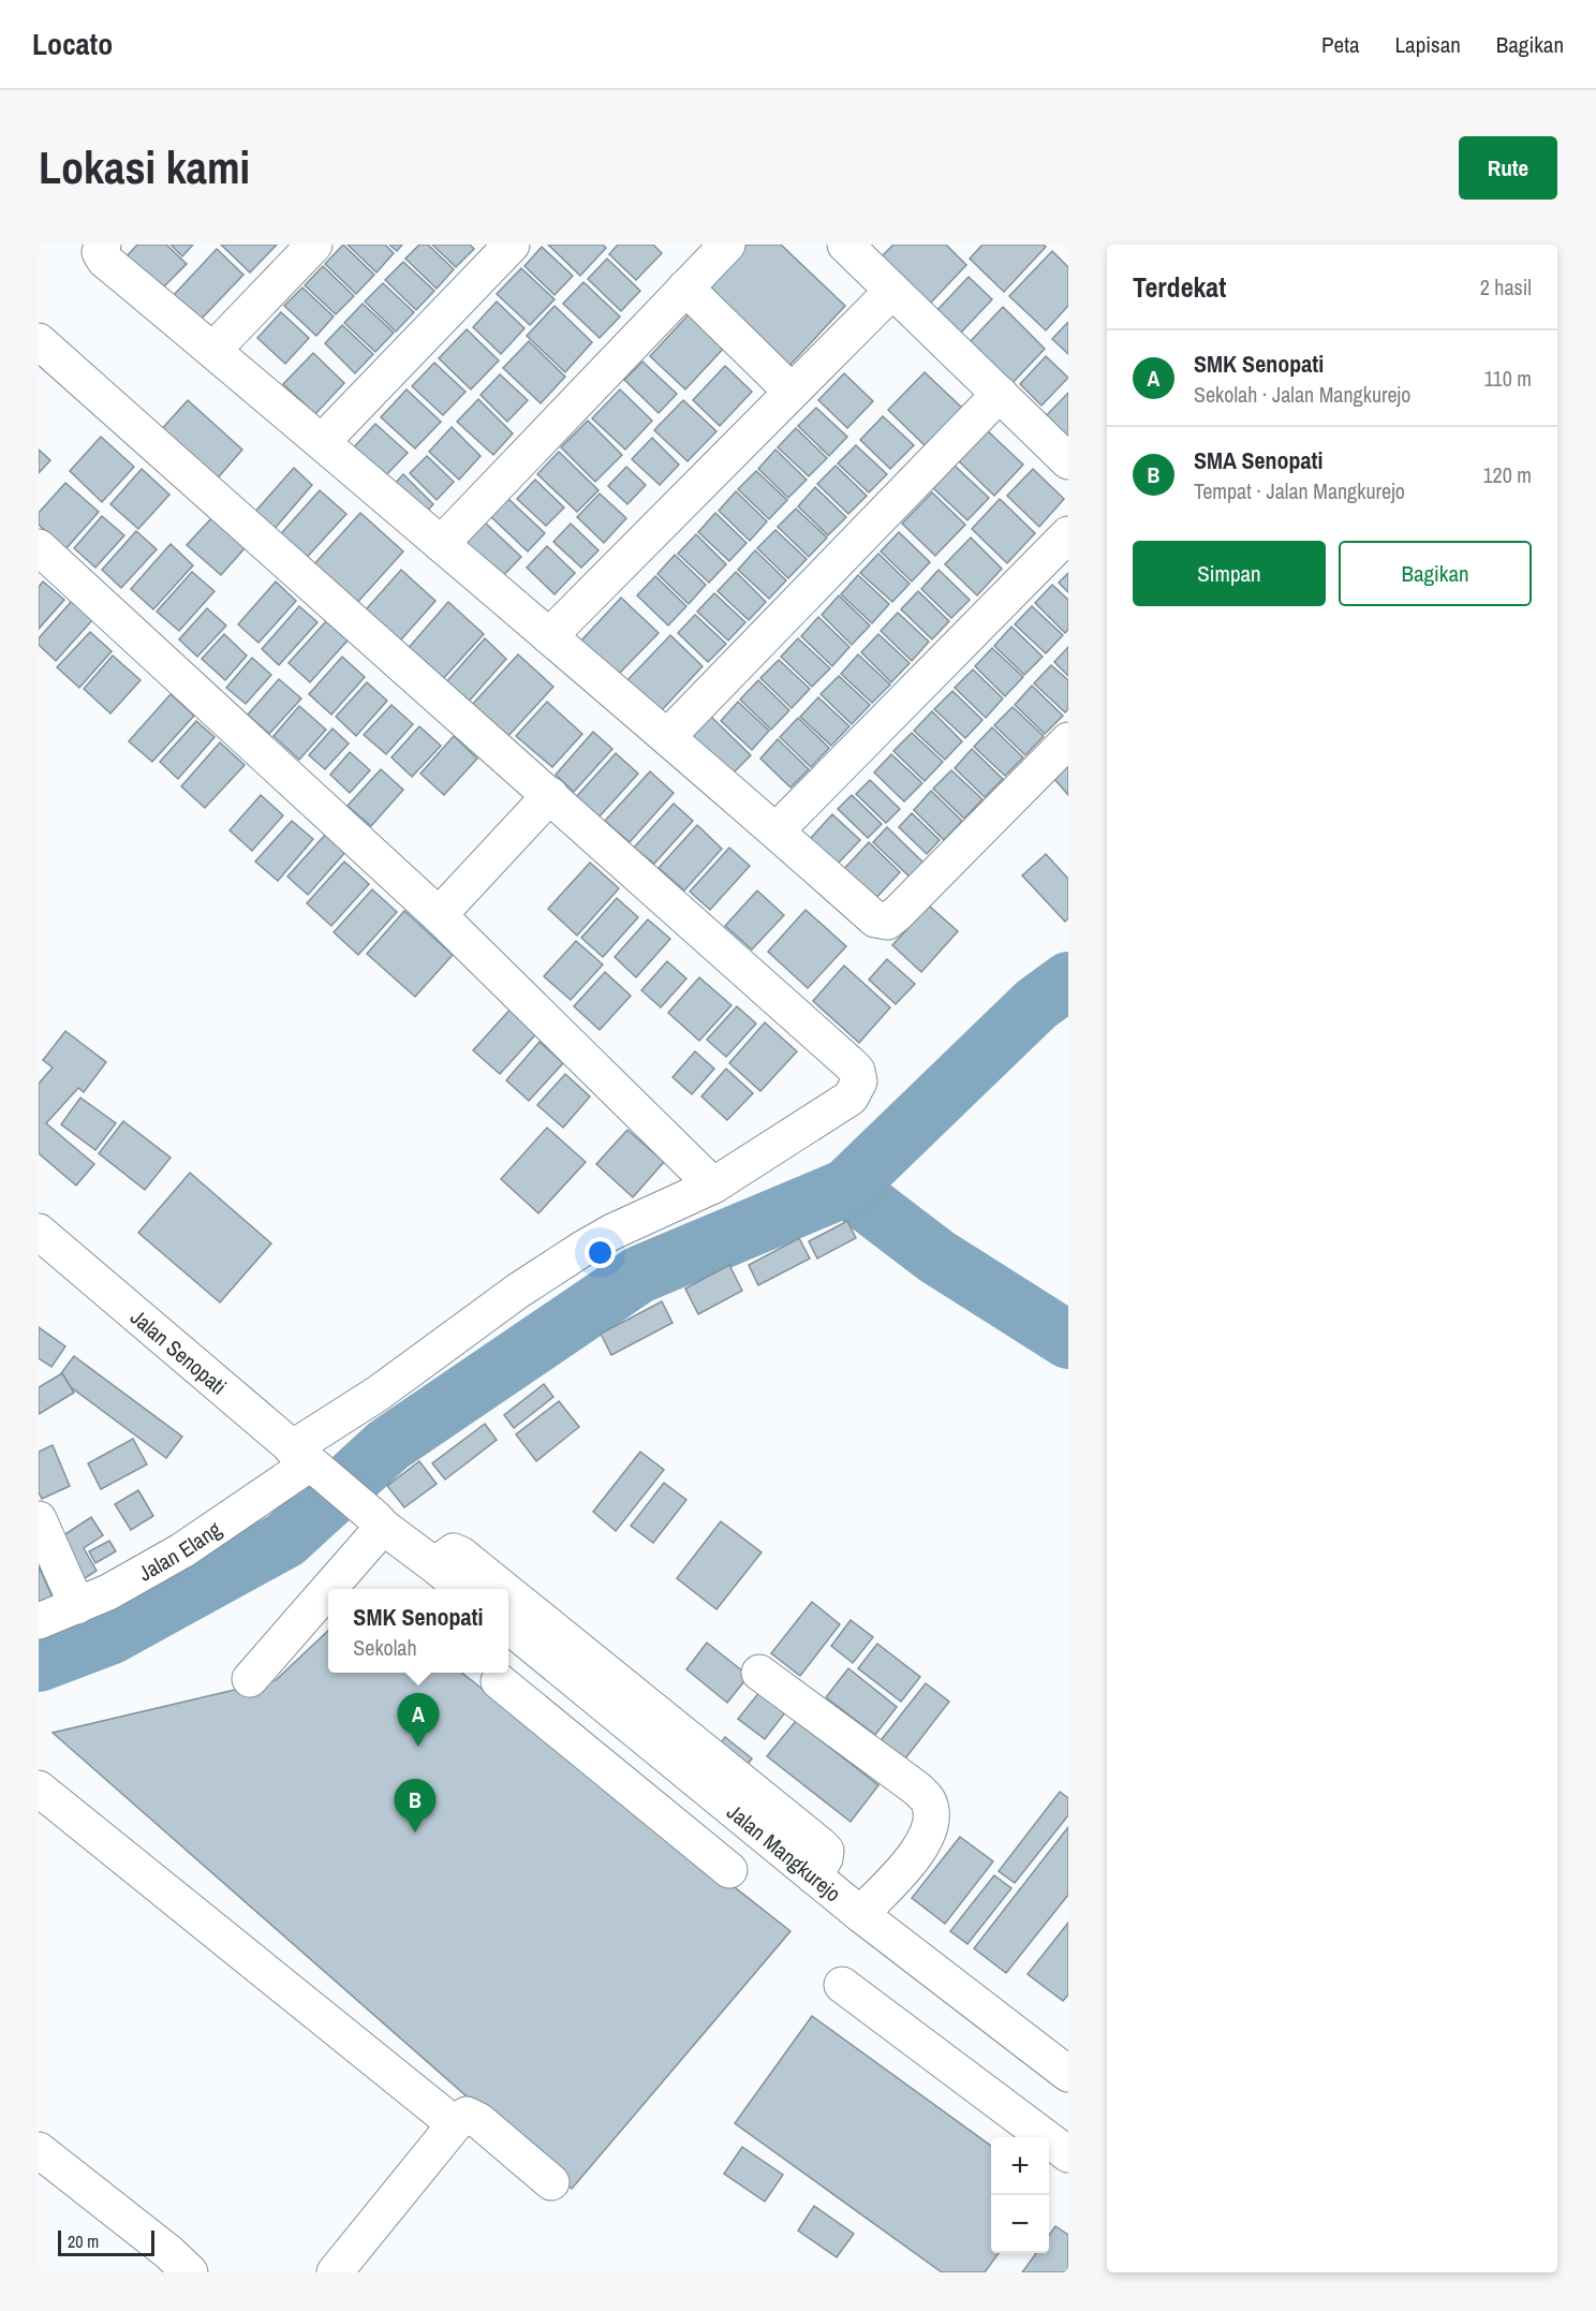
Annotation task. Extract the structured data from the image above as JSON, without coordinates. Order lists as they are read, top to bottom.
{
  "streets": {
    "street": ["Jalan Senopati", "Jalan Elang", "Jalan Mangkurejo"]
  },
  "crossings": [
    ["Jalan Senopati", "Jalan Elang"]
  ],
  "scale_bar": "20 m",
  "page": {
    "header": "Locato",
    "nav": ["Peta", "Lapisan", "Bagikan"],
    "buttons": [
      "Rute",
      ["Simpan", "Bagikan"]
    ],
    "title": "Lokasi kami",
    "heading": ["Terdekat", "2 hasil"],
    "list": [
      {
        "mark": "A",
        "name": "SMK Senopati",
        "note": "Sekolah · Jalan Mangkurejo",
        "value": "110 m"
      },
      {
        "mark": "B",
        "name": "SMA Senopati",
        "note": "Tempat · Jalan Mangkurejo",
        "value": "120 m"
      }
    ],
    "popup": ["SMK Senopati", "Sekolah"],
    "pins": ["A", "B"],
    "map_buttons": ["+", "−"],
    "scale": "20 m"
  }
}
